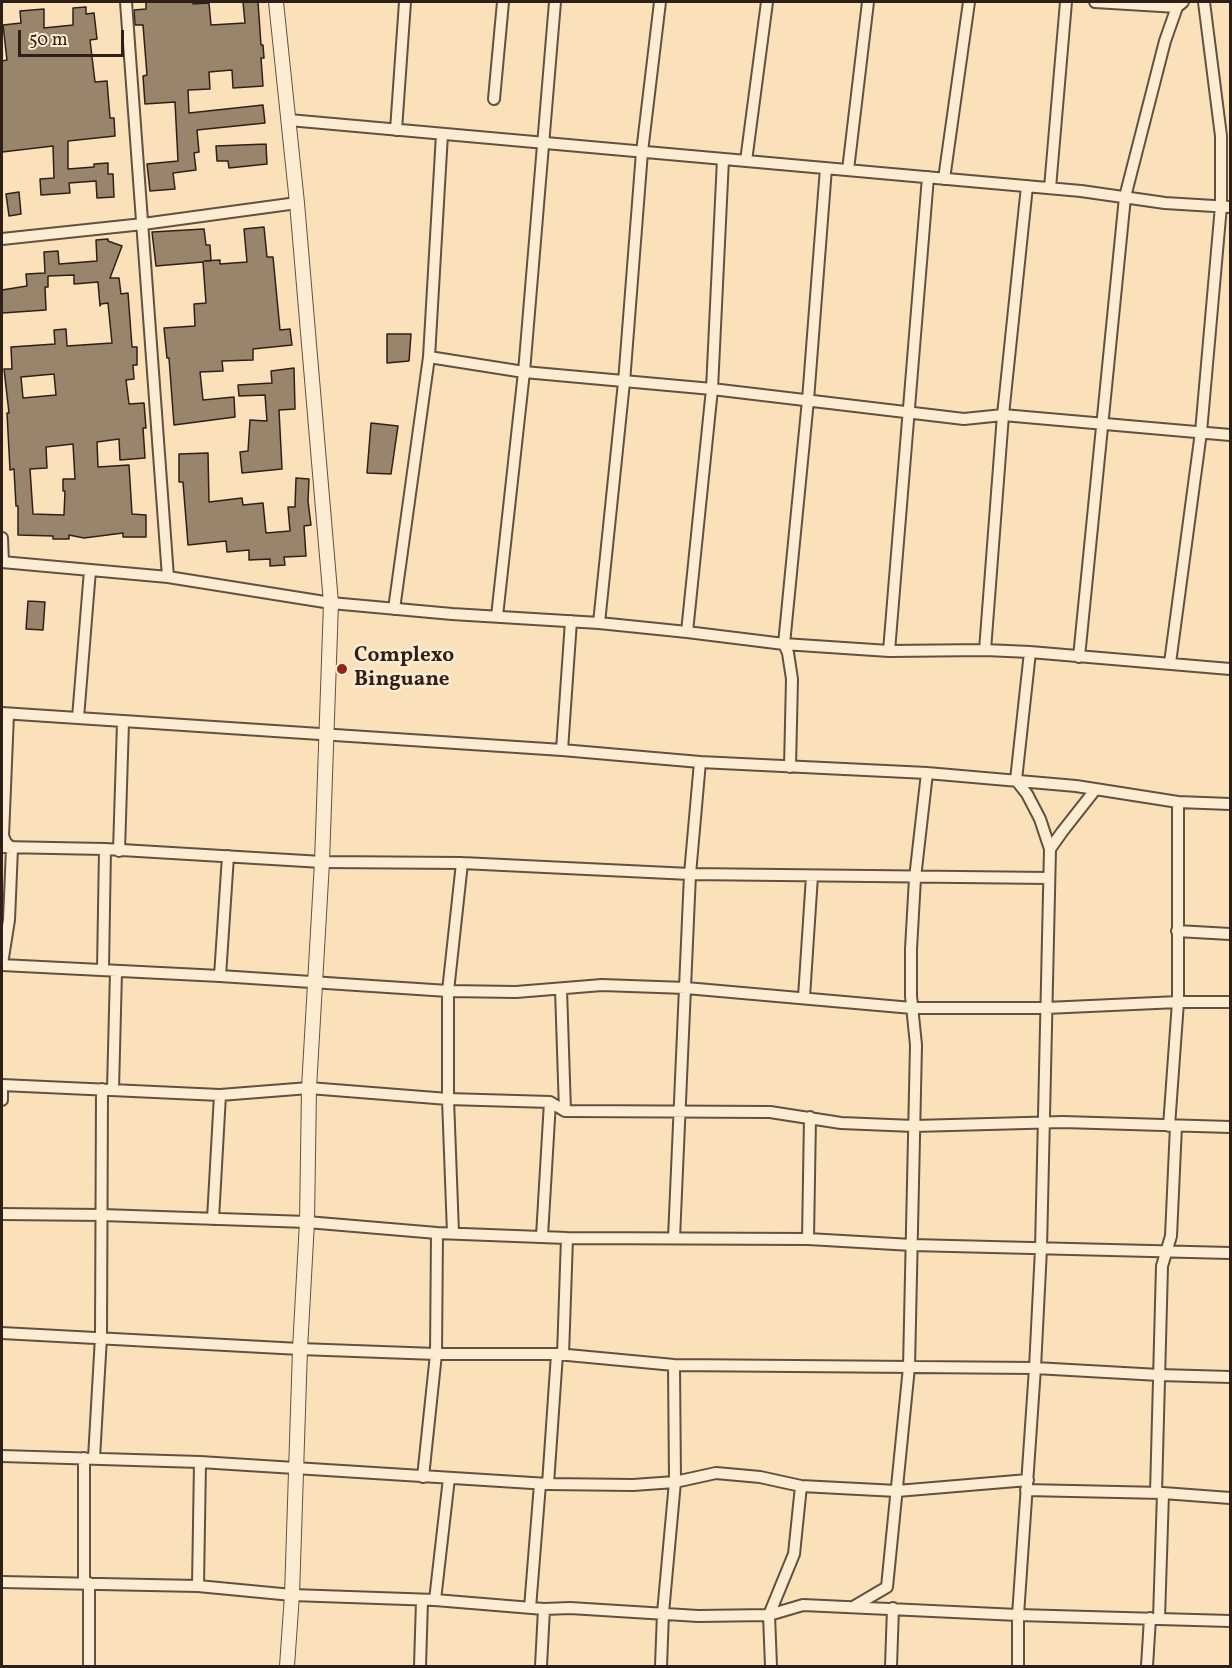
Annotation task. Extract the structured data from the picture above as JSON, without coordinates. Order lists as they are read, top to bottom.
{
  "places": ["Complexo Binguane"],
  "scale_bar": "50 m"
}
